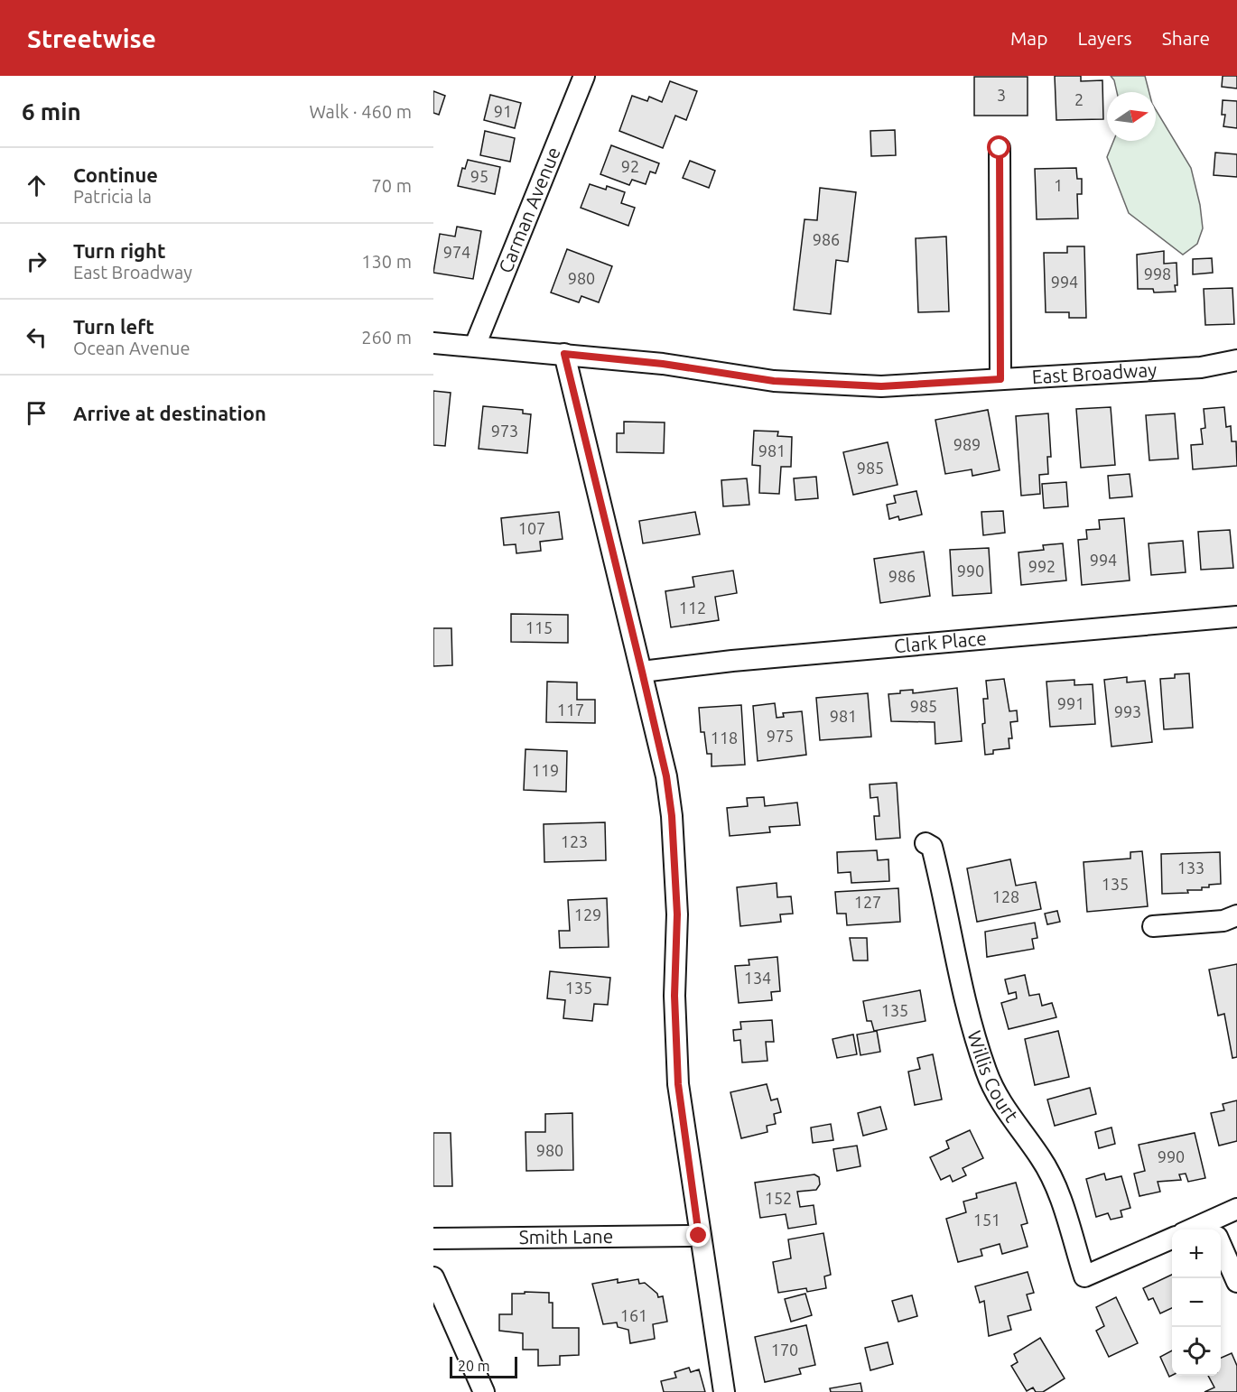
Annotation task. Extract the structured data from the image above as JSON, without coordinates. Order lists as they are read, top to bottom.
{
  "streets": {
    "street": [
      "Carman Avenue",
      "East Broadway",
      "Clark Place",
      "Willis Court",
      "Smith Lane"
    ]
  },
  "crossings": [
    ["Carman Avenue", "East Broadway"]
  ],
  "house_numbers": [
    "3",
    "2",
    "91",
    "92",
    "95",
    "1",
    "986",
    "974",
    "998",
    "980",
    "994",
    "973",
    "989",
    "981",
    "985",
    "107",
    "994",
    "992",
    "990",
    "986",
    "112",
    "115",
    "991",
    "985",
    "117",
    "993",
    "981",
    "975",
    "118",
    "119",
    "123",
    "133",
    "135",
    "128",
    "127",
    "129",
    "134",
    "135",
    "135",
    "980",
    "990",
    "152",
    "151",
    "161",
    "170"
  ],
  "scale_bar": "20 m",
  "north": "right",
  "page": {
    "header": "Streetwise",
    "nav": ["Map", "Layers", "Share"],
    "heading": ["6 min", "Walk · 460 m"],
    "list": [
      ["Continue", "Patricia la", "70 m"],
      ["Turn right", "East Broadway", "130 m"],
      ["Turn left", "Ocean Avenue", "260 m"],
      "Arrive at destination"
    ],
    "map_buttons": ["+", "−"],
    "scale": "20 m"
  }
}
